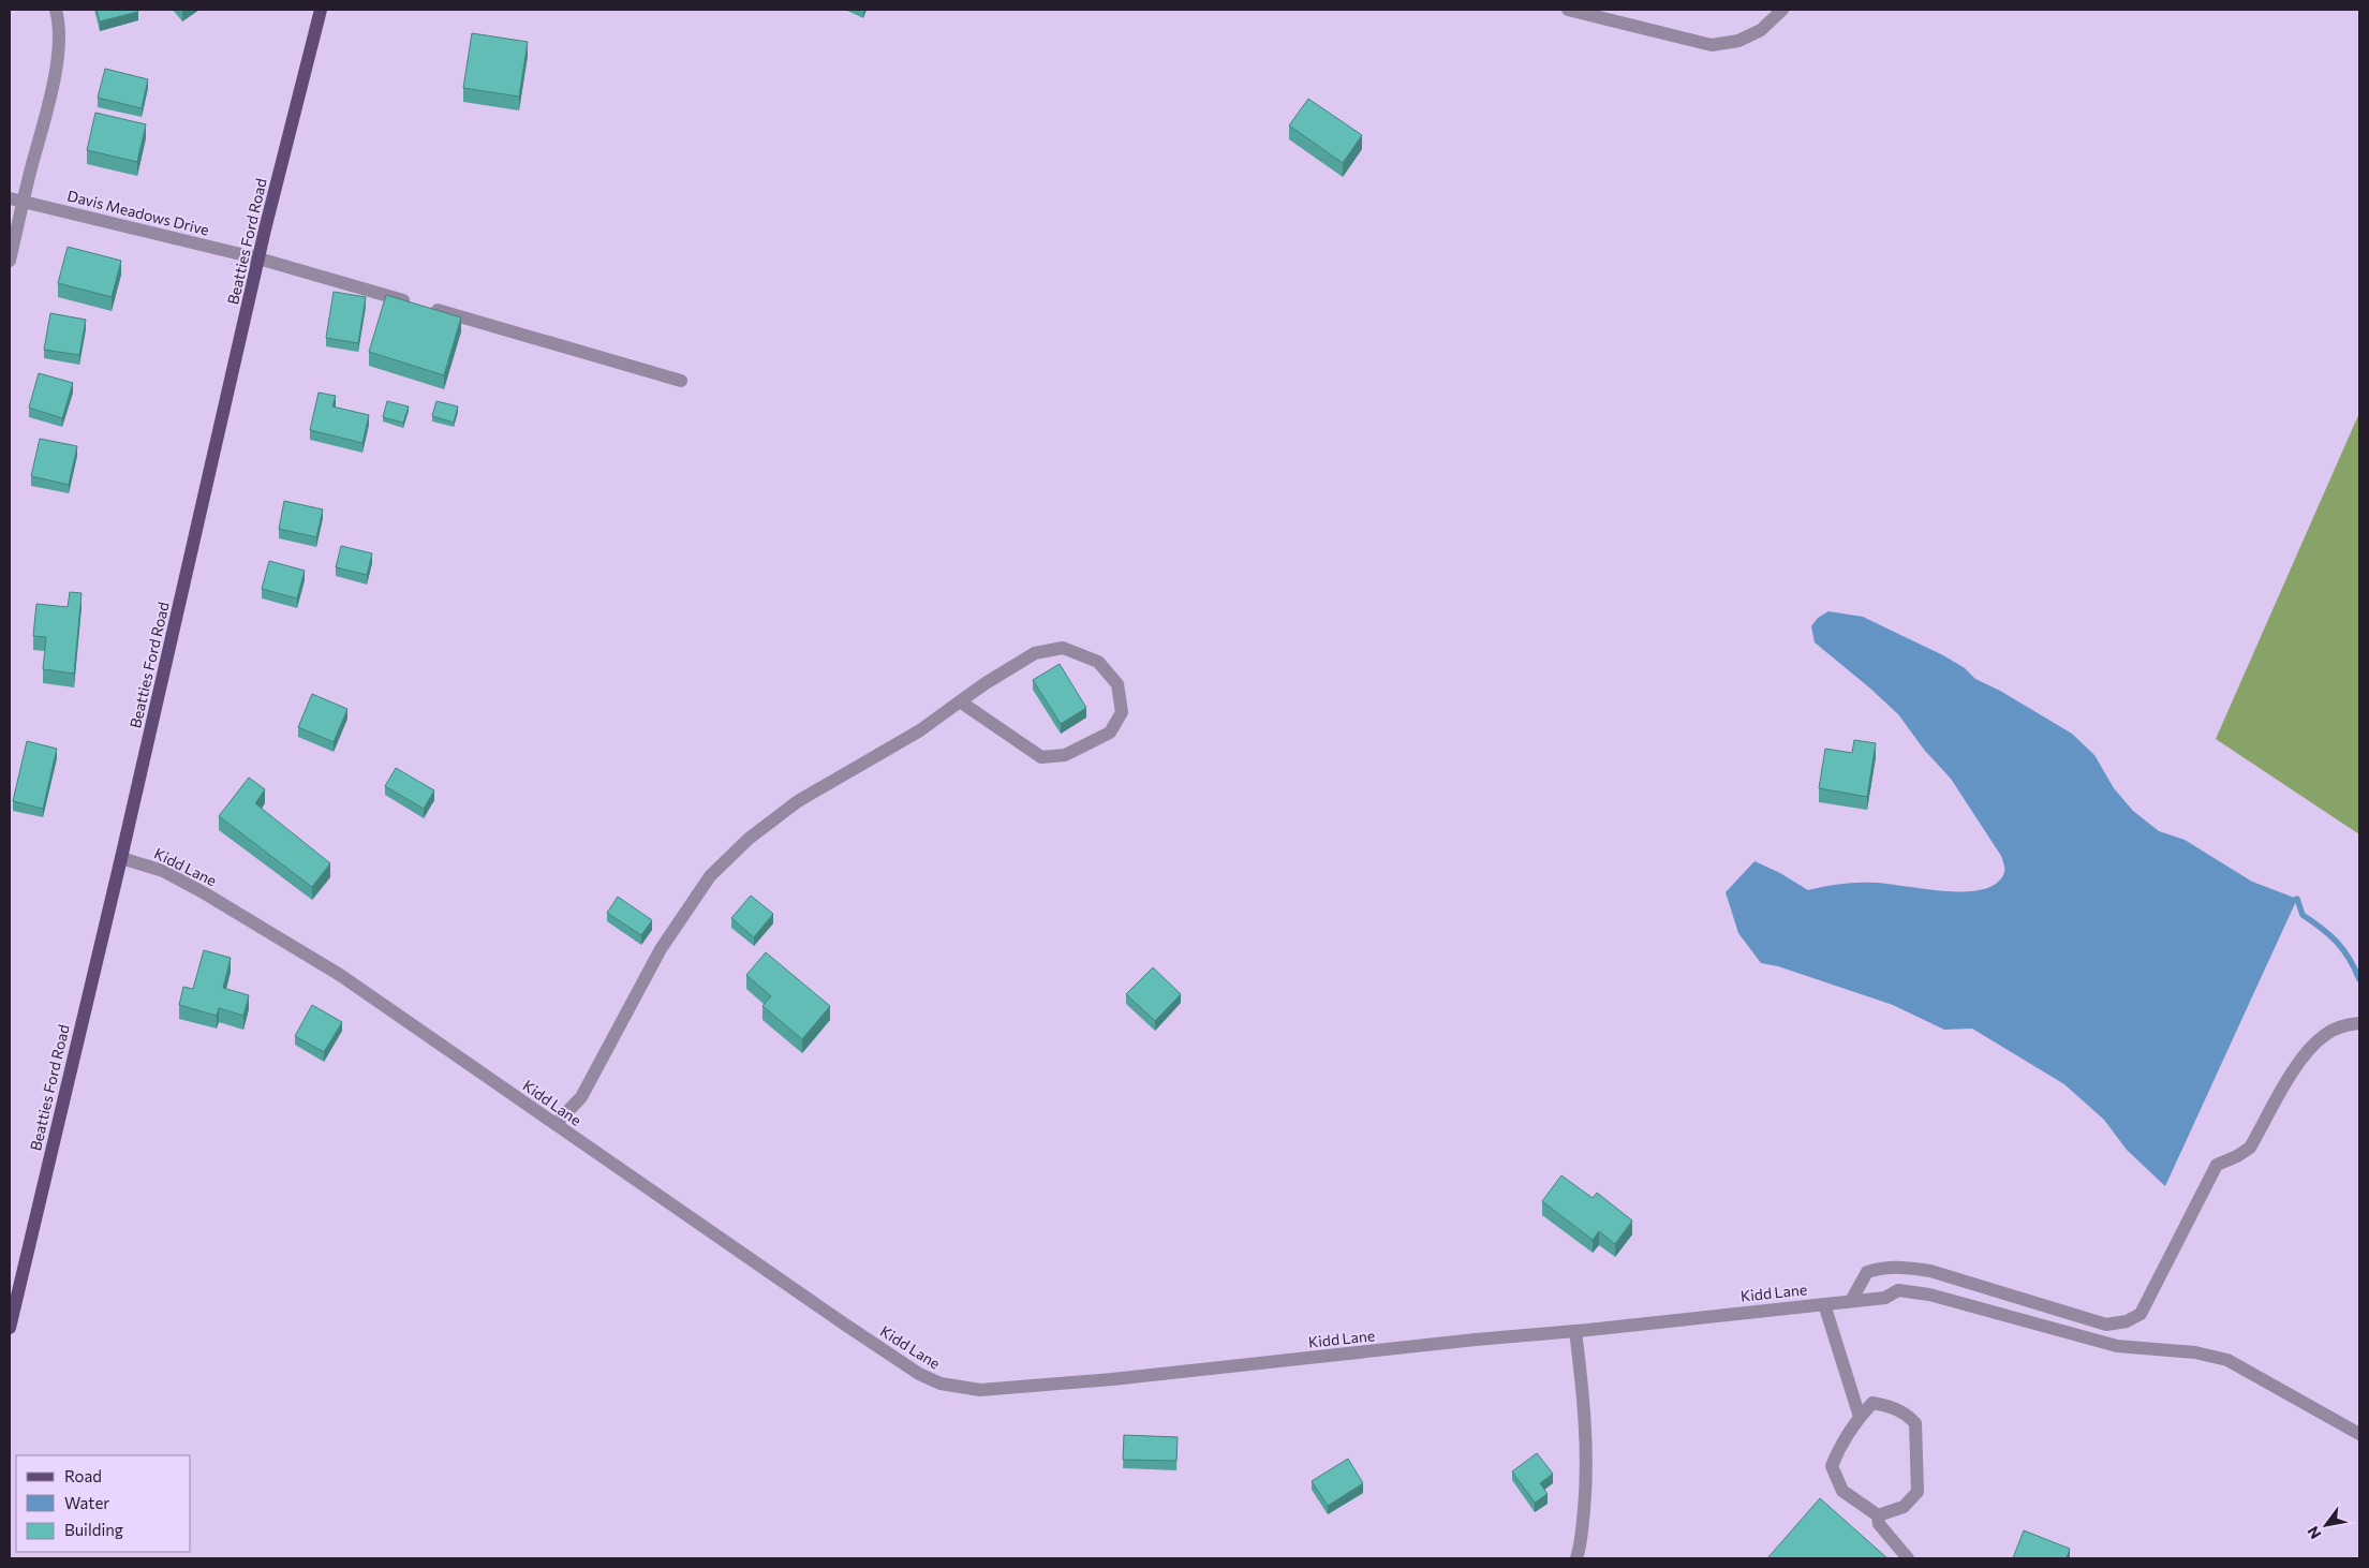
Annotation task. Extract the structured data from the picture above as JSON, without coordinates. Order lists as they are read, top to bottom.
{
  "streets": {
    "main road": ["Beatties Ford Road"],
    "street": ["Davis Meadows Drive", "Kidd Lane"]
  },
  "crossings": [
    ["Davis Meadows Drive", "Beatties Ford Road"],
    ["Beatties Ford Road", "Kidd Lane"]
  ],
  "legend": ["Road", "Water", "Building"],
  "north": "bottom left"
}
